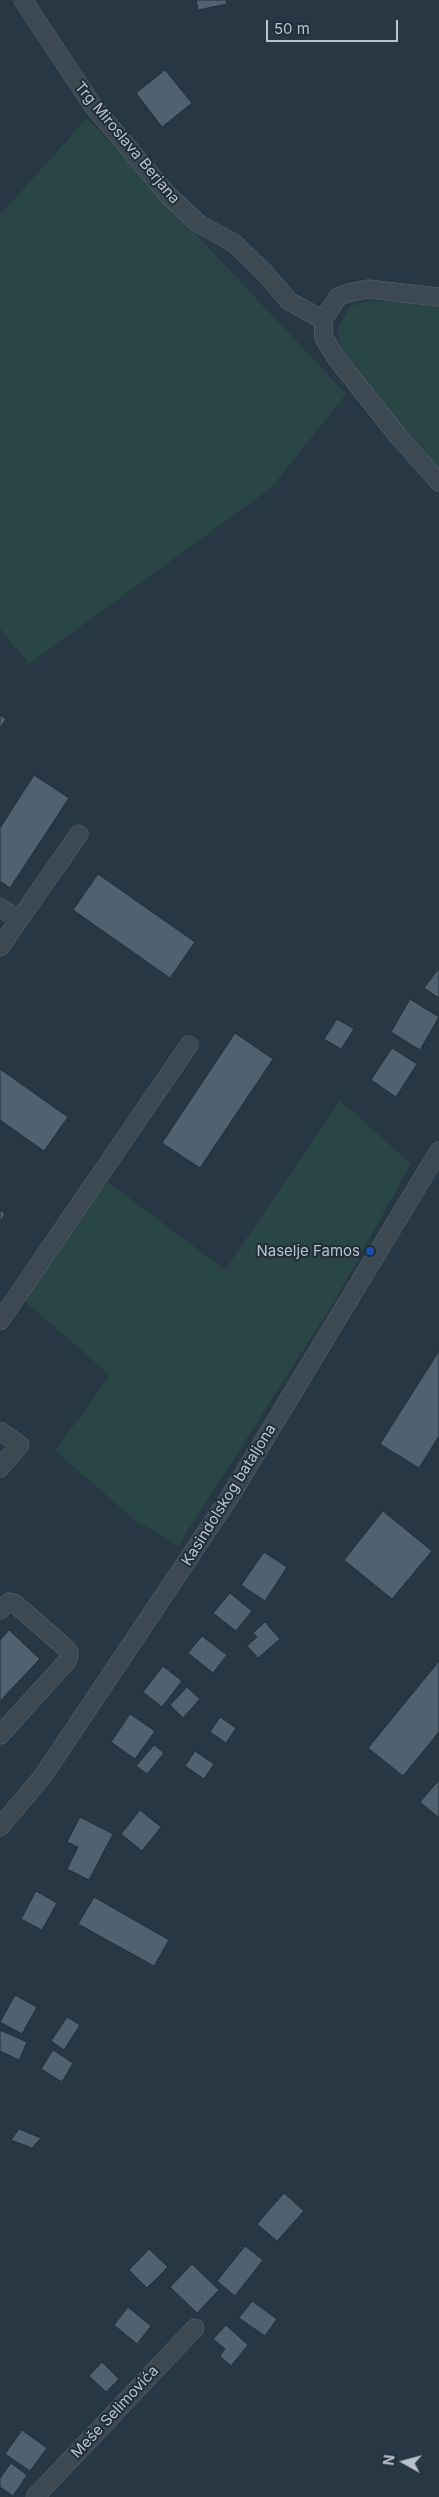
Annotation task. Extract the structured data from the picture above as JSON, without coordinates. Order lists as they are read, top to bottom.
{
  "streets": {
    "street": ["Trg Miroslava Berjana", "Kasindolskog bataljona", "Meše Selimovića"]
  },
  "places": ["Naselje Famos"],
  "scale_bar": "50 m",
  "north": "left"
}
